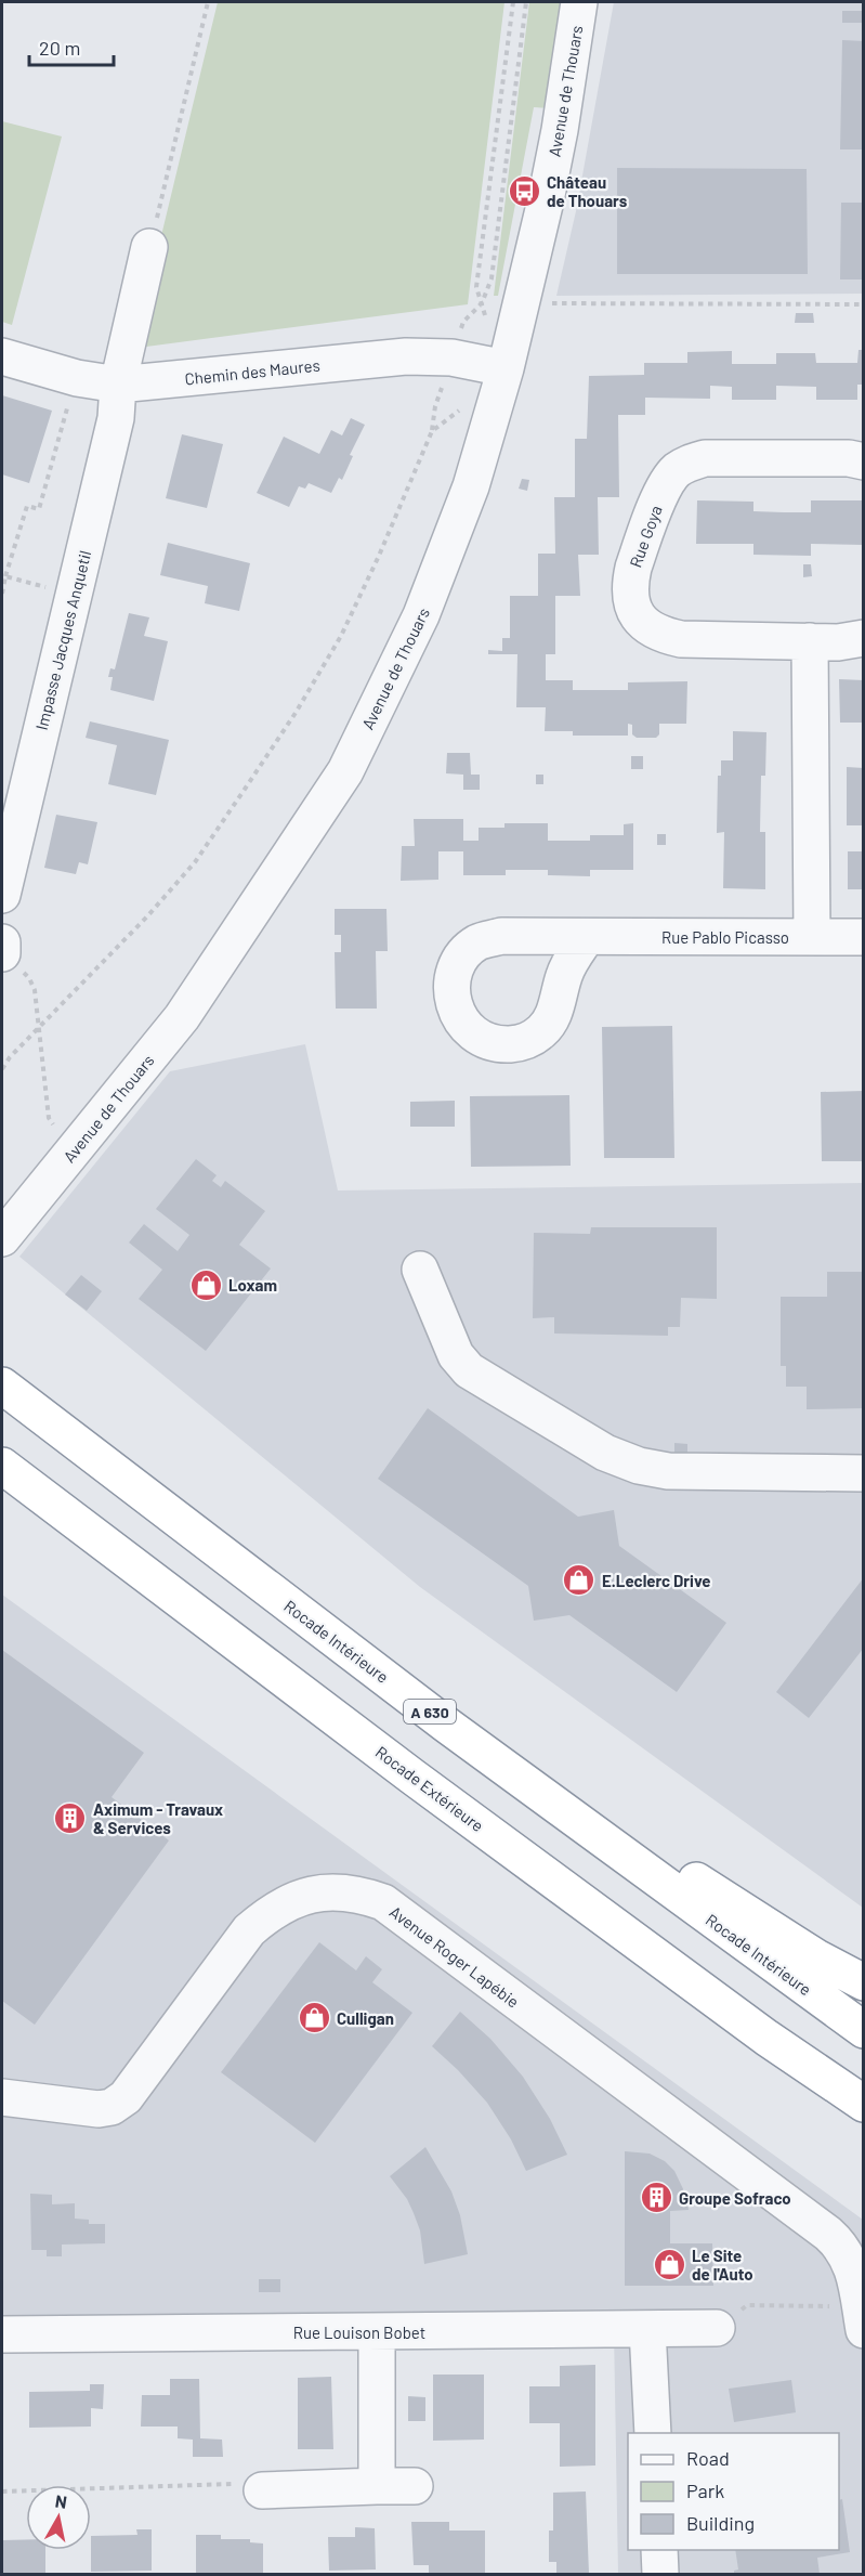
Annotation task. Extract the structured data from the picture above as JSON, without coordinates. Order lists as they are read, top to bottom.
{
  "streets": {
    "highway": ["Rocade Intérieure", "A 630", "Rocade Extérieure"],
    "street": [
      "Avenue de Thouars",
      "Chemin des Maures",
      "Rue Goya",
      "Impasse Jacques Anquetil",
      "Rue Pablo Picasso",
      "Avenue Roger Lapébie",
      "Rue Louison Bobet"
    ]
  },
  "crossings": [
    ["Avenue de Thouars", "Chemin des Maures"],
    ["Chemin des Maures", "Impasse Jacques Anquetil"]
  ],
  "places": {
    "bus stop": ["Château de Thouars"],
    "shop": [
      "Loxam",
      "E.Leclerc Drive",
      "Culligan",
      "Le Site de l'Auto"
    ],
    "building": ["Aximum - Travaux & Services", "Groupe Sofraco"]
  },
  "legend": ["Road", "Park", "Building"],
  "scale_bar": "20 m",
  "north": "top"
}
